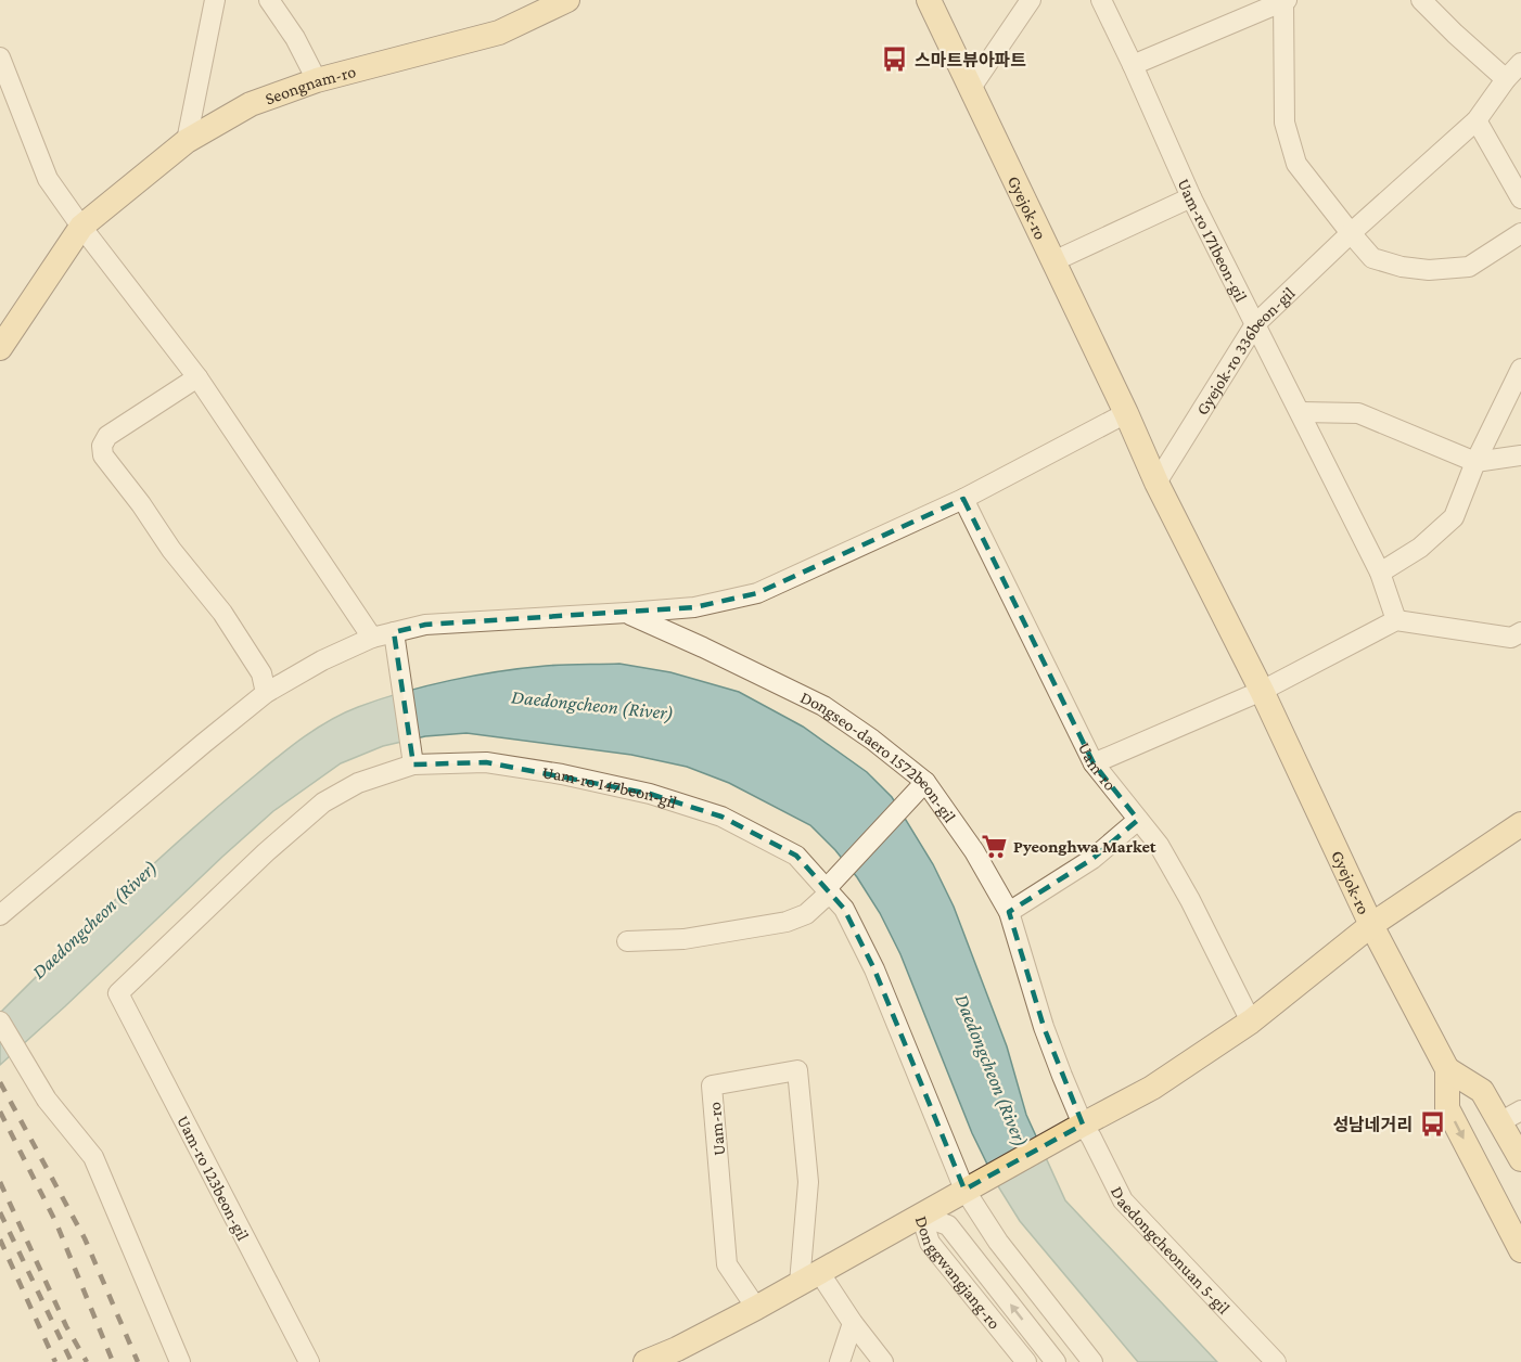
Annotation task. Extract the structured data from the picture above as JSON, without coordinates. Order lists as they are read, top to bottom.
{
  "streets": {
    "main road": ["Seongnam-ro", "Gyejok-ro"],
    "street": [
      "Uam-ro 171beon-gil",
      "Gyejok-ro 336beon-gil",
      "Dongseo-daero 1572beon-gil",
      "Uam-ro",
      "Uam-ro 147beon-gil",
      "Uam-ro 123beon-gil",
      "Daedongcheonuan 5-gil",
      "Donggwangjang-ro"
    ]
  },
  "crossings": [
    ["Gyejok-ro", "Gyejok-ro 336beon-gil"],
    ["Uam-ro 171beon-gil", "Gyejok-ro 336beon-gil"],
    ["Dongseo-daero 1572beon-gil", "Daedongcheonuan 5-gil"],
    ["Uam-ro 147beon-gil", "Uam-ro 123beon-gil"]
  ],
  "water": ["Daedongcheon (River)"],
  "places": {
    "bus stop": ["스마트뷰아파트", "성남네거리"],
    "supermarket": ["Pyeonghwa Market"]
  }
}
